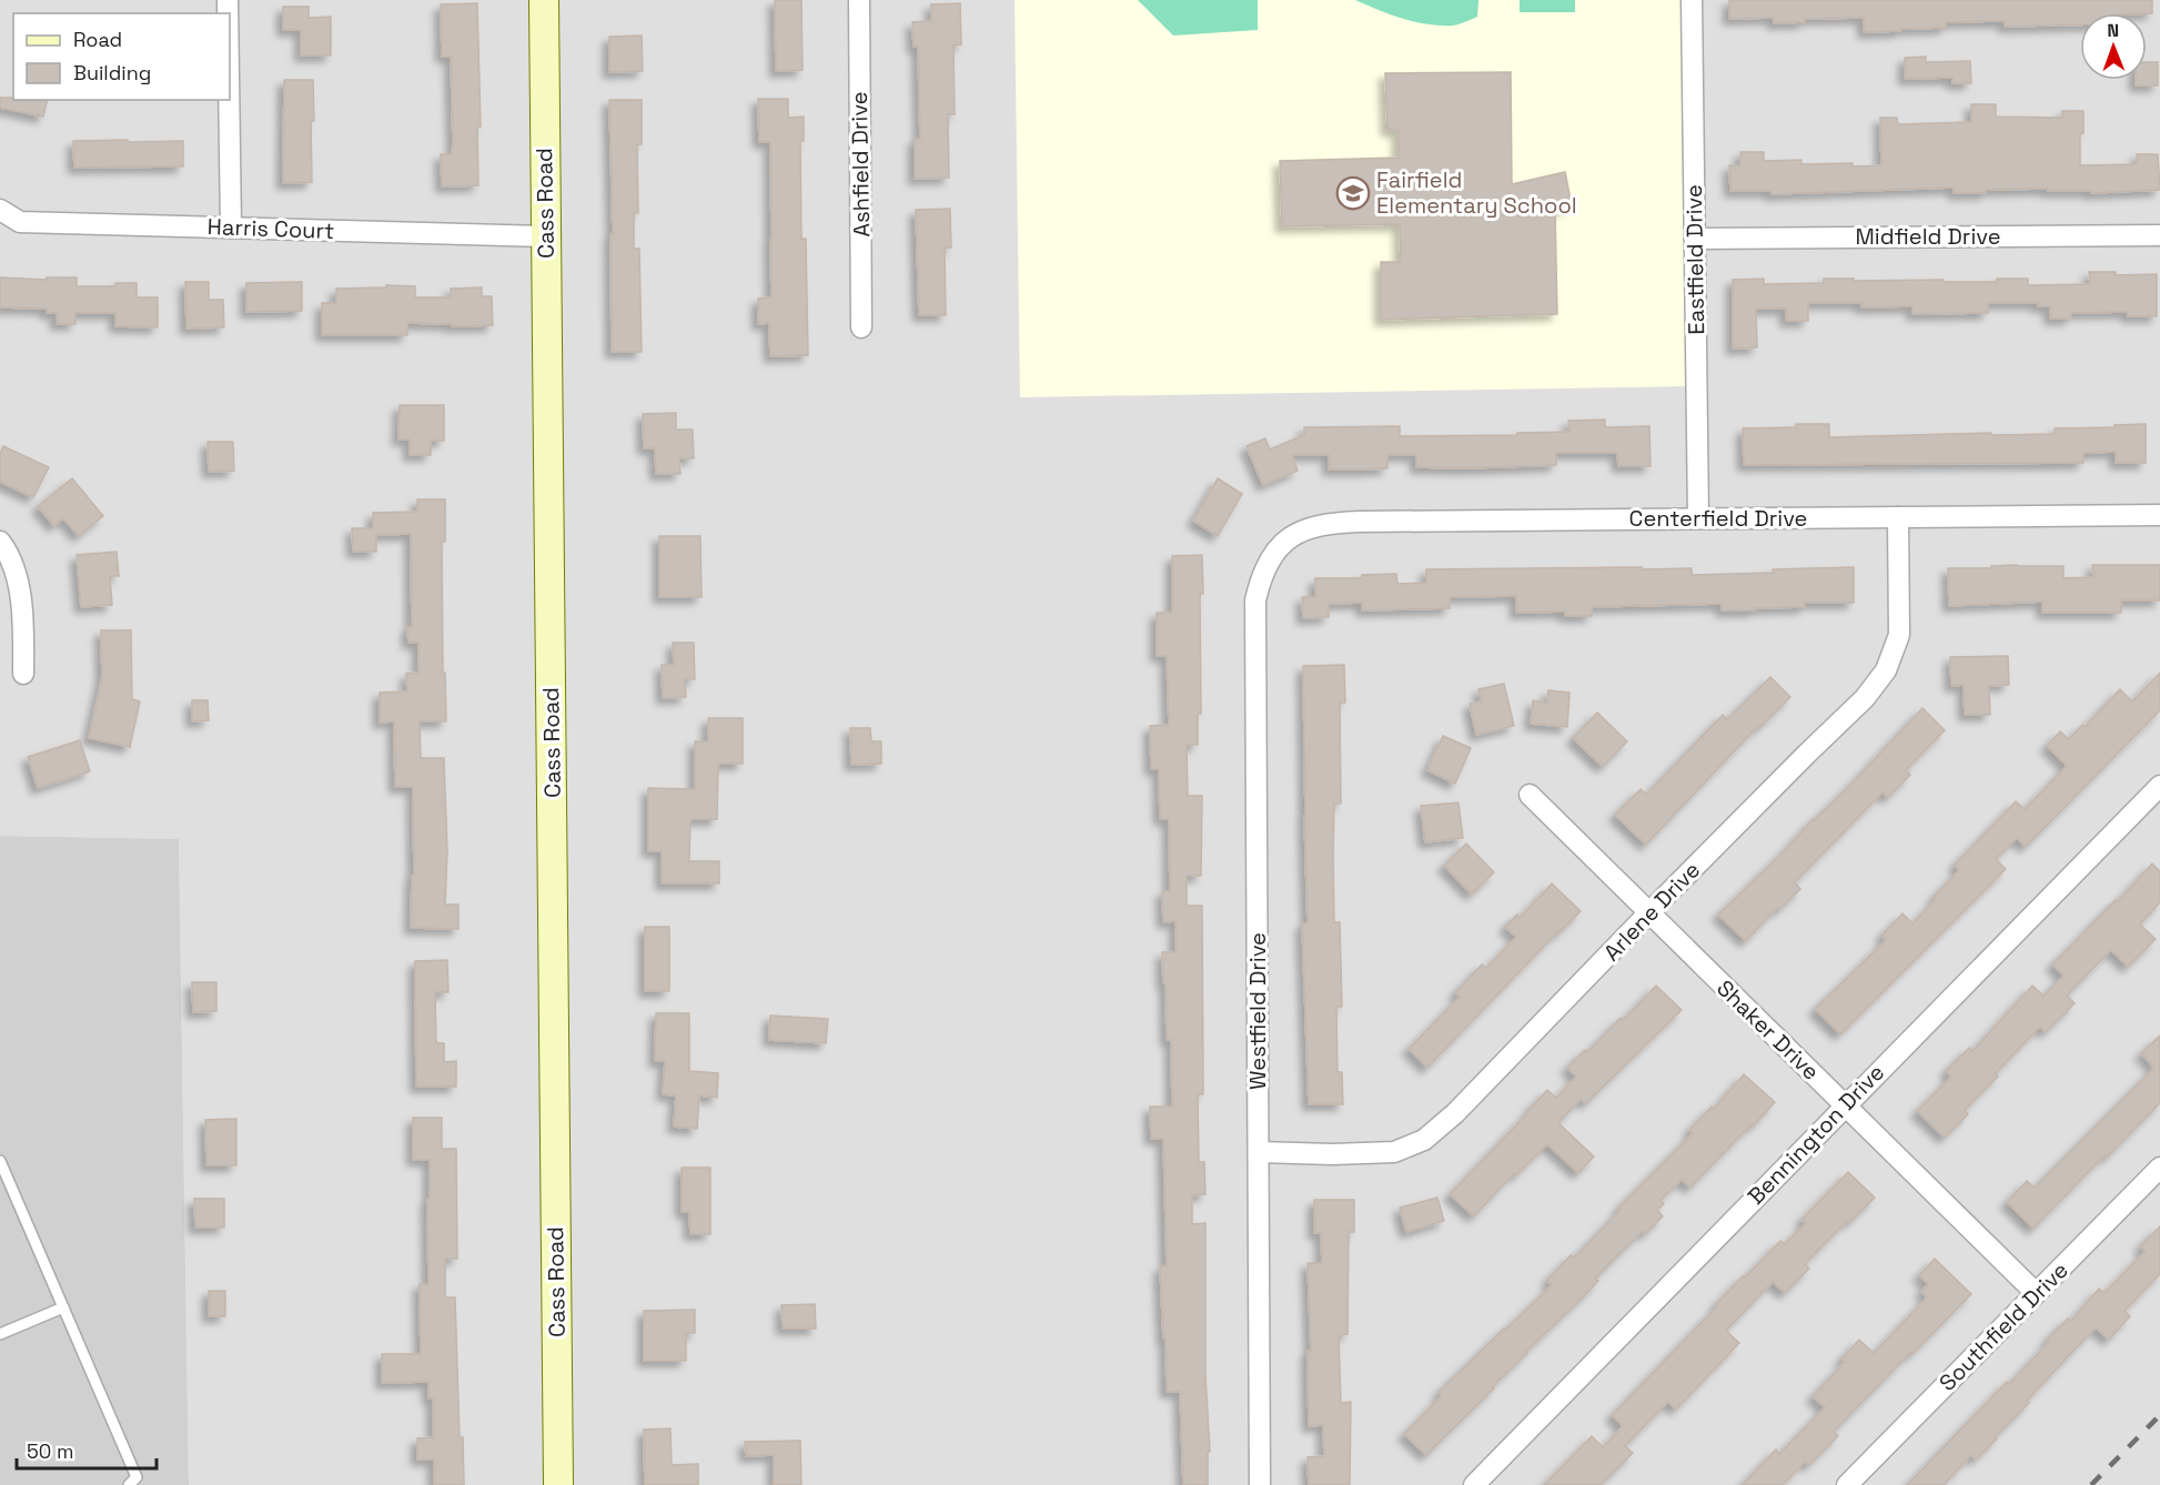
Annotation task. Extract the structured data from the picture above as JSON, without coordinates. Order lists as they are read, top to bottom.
{
  "streets": {
    "street": [
      "Ashfield Drive",
      "Cass Road",
      "Harris Court",
      "Midfield Drive",
      "Eastfield Drive",
      "Centerfield Drive",
      "Arlene Drive",
      "Westfield Drive",
      "Shaker Drive",
      "Bennington Drive",
      "Southfield Drive"
    ]
  },
  "crossings": [
    ["Cass Road", "Harris Court"],
    ["Midfield Drive", "Eastfield Drive"],
    ["Eastfield Drive", "Centerfield Drive"],
    ["Centerfield Drive", "Arlene Drive"],
    ["Centerfield Drive", "Westfield Drive"],
    ["Arlene Drive", "Westfield Drive"],
    ["Arlene Drive", "Shaker Drive"],
    ["Shaker Drive", "Bennington Drive"],
    ["Shaker Drive", "Southfield Drive"]
  ],
  "places": {
    "school or university": ["Fairfield Elementary School"]
  },
  "legend": ["Road", "Building"],
  "scale_bar": "50 m",
  "north": "top"
}
